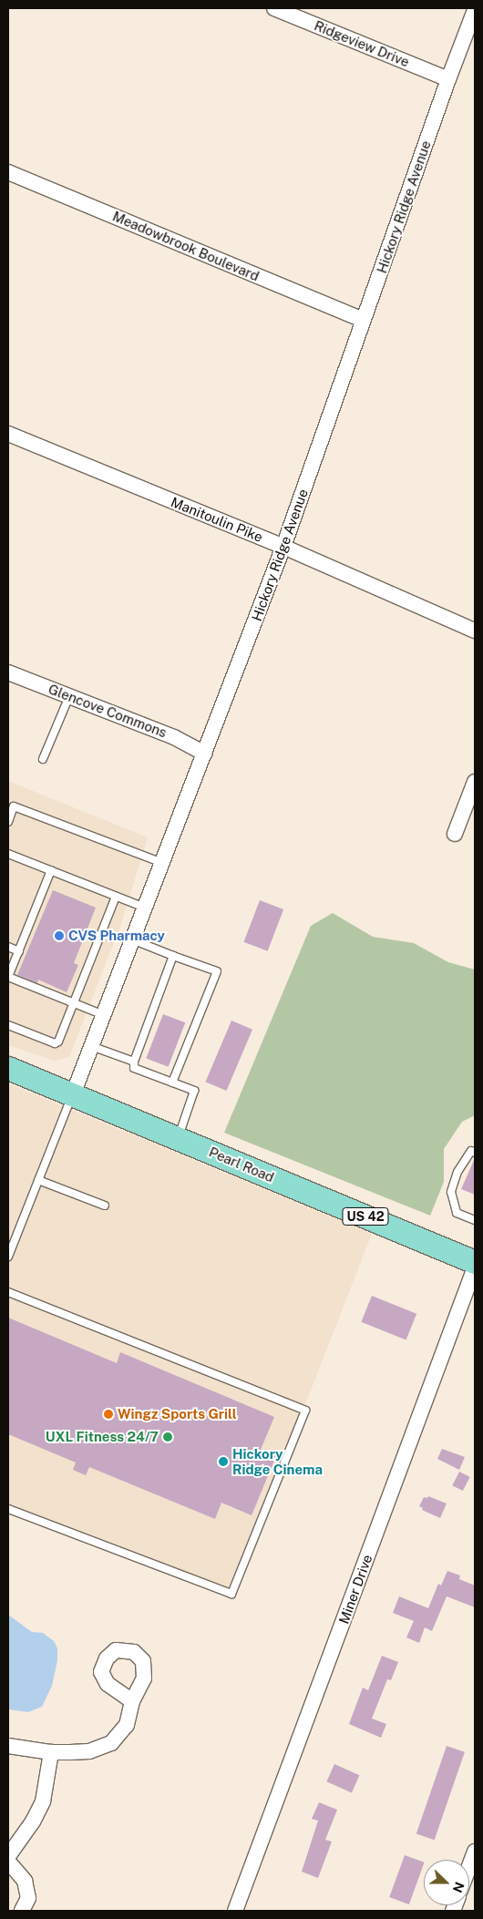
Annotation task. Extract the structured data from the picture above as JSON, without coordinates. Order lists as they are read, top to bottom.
{
  "streets": {
    "main road": ["Pearl Road", "US 42"],
    "street": [
      "Ridgeview Drive",
      "Hickory Ridge Avenue",
      "Meadowbrook Boulevard",
      "Manitoulin Pike",
      "Glencove Commons",
      "Miner Drive"
    ]
  },
  "crossings": [
    ["Ridgeview Drive", "Hickory Ridge Avenue"],
    ["Hickory Ridge Avenue", "Meadowbrook Boulevard"],
    ["Hickory Ridge Avenue", "Manitoulin Pike"],
    ["Hickory Ridge Avenue", "Glencove Commons"],
    ["Hickory Ridge Avenue", "Pearl Road"]
  ],
  "places": [
    "CVS Pharmacy",
    "Wingz Sports Grill",
    "UXL Fitness 24/7",
    "Hickory Ridge Cinema"
  ],
  "north": "right"
}
